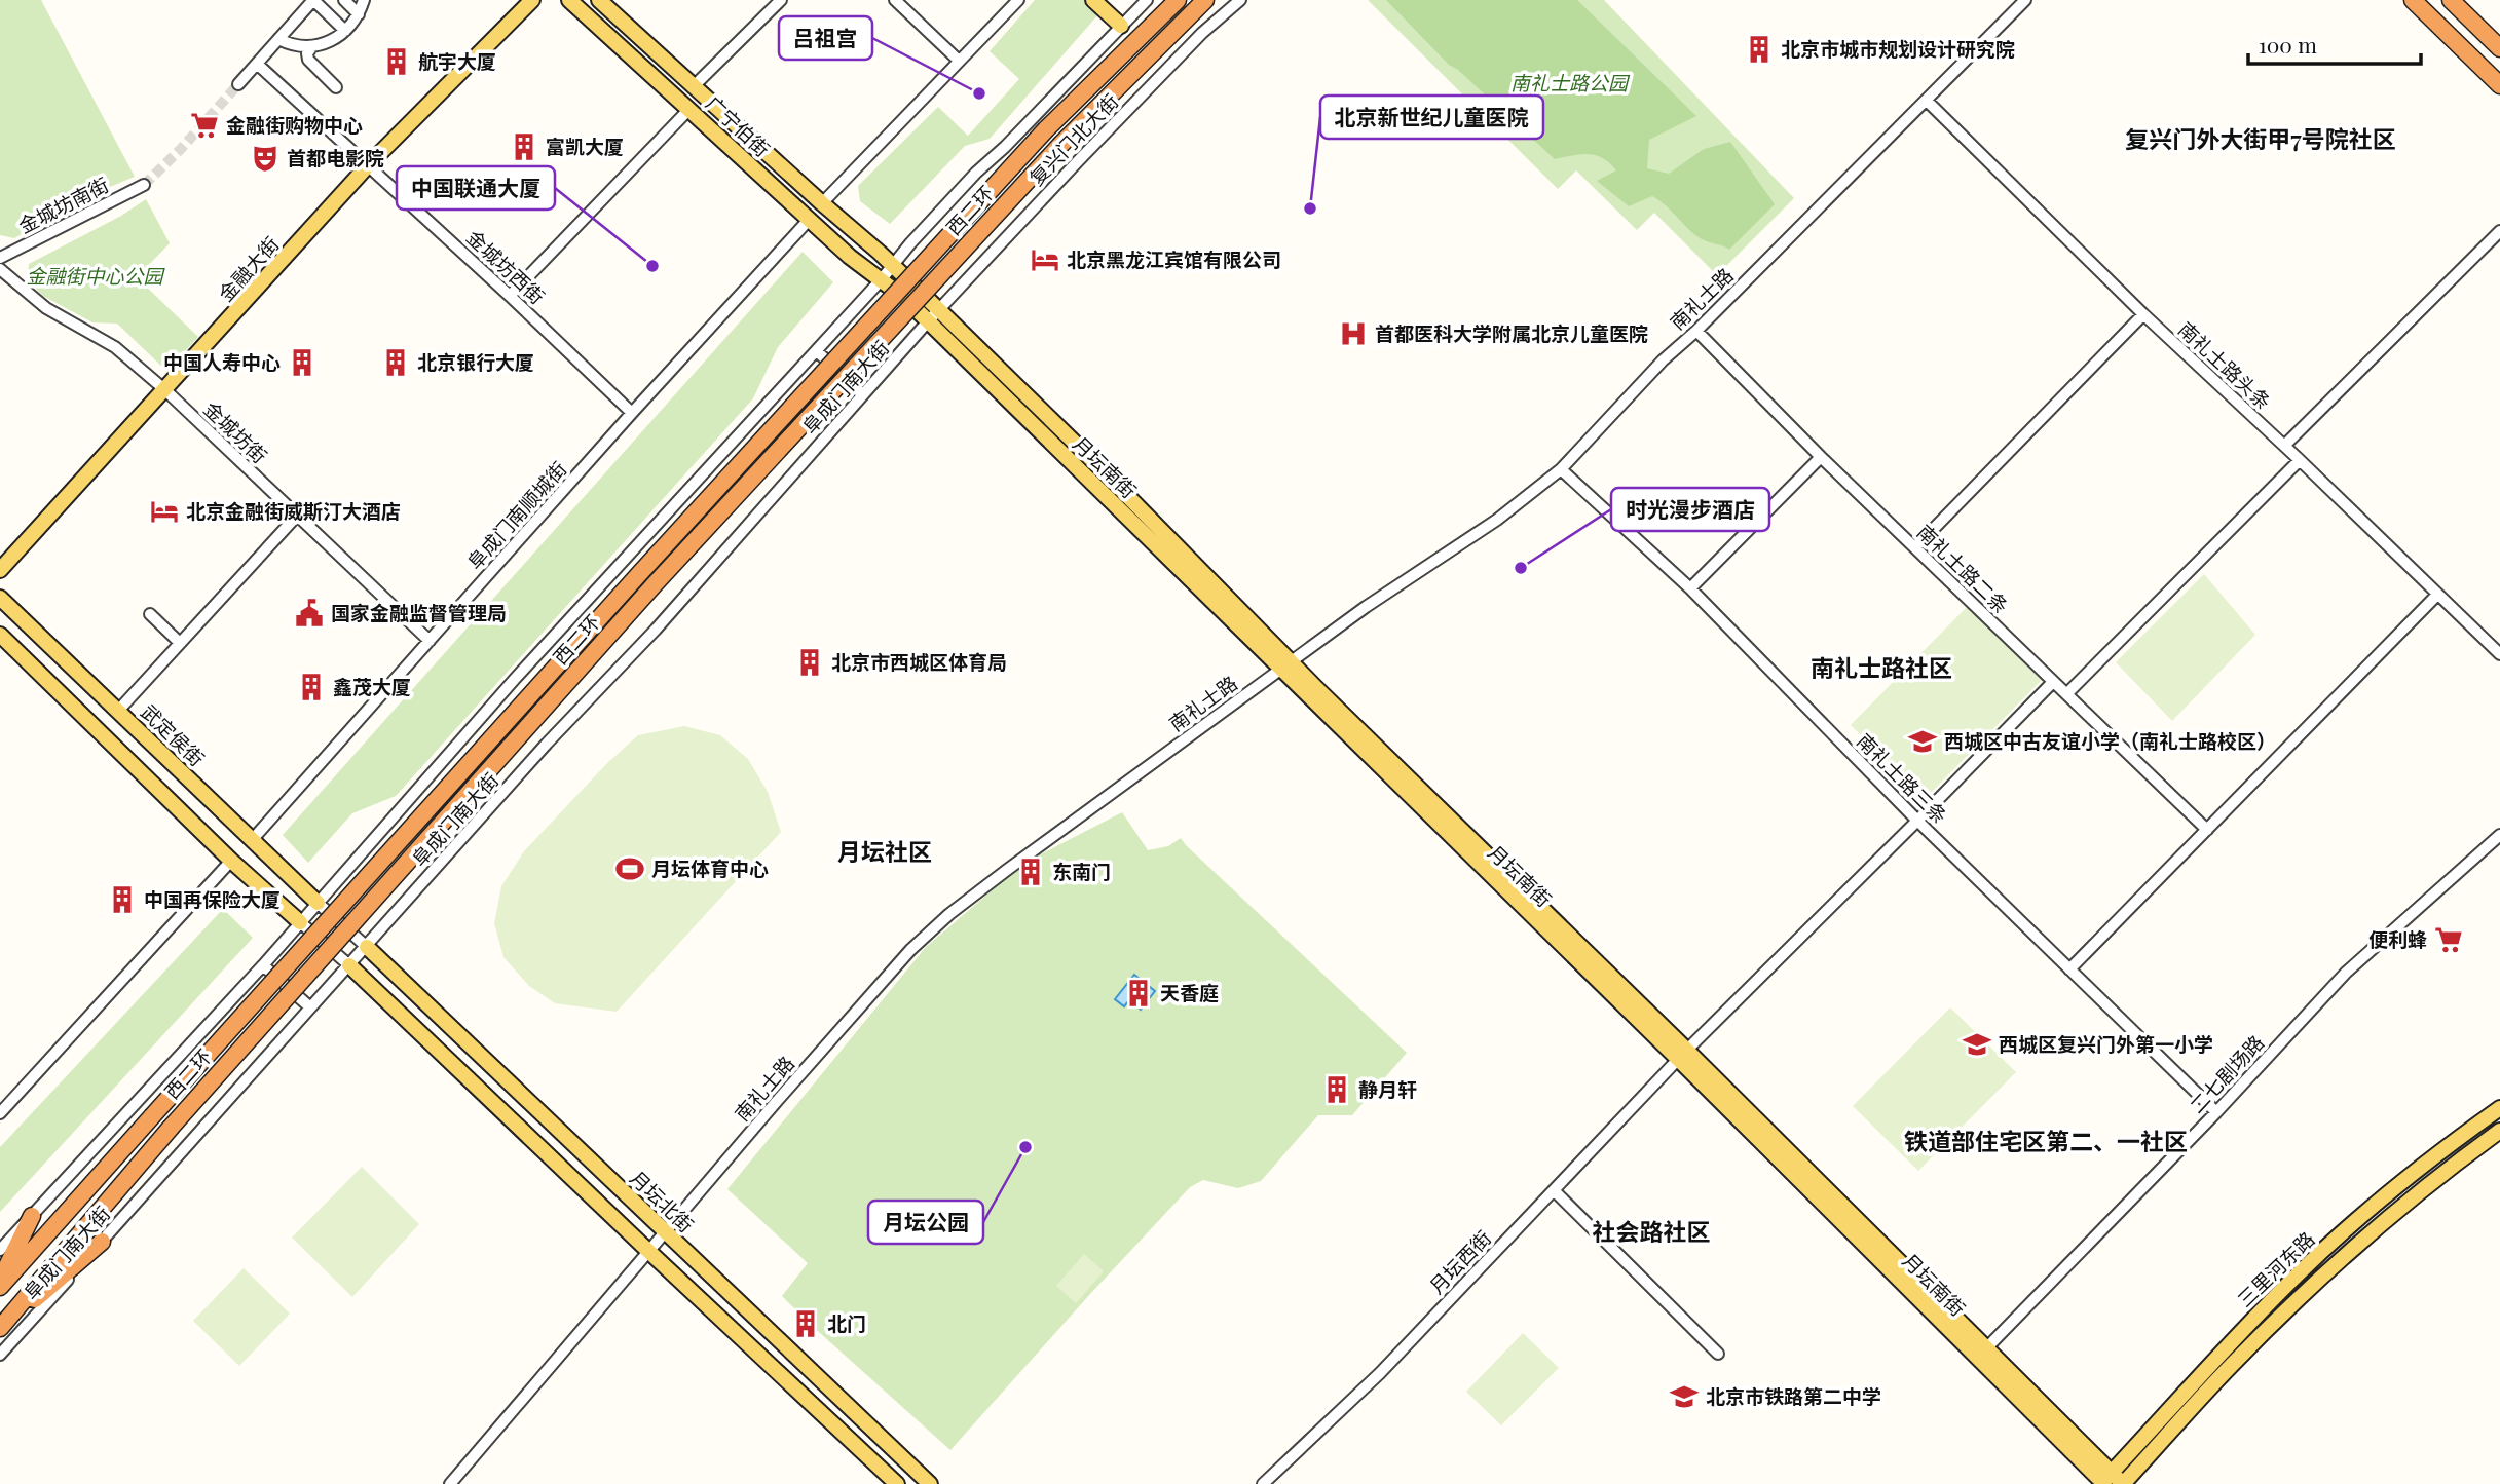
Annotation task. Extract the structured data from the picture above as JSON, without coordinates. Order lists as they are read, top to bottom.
{
  "streets": {
    "highway": ["西二环"],
    "main road": [
      "广宁伯街",
      "金融大街",
      "月坛南街",
      "武定侯街",
      "月坛北街",
      "三里河东路"
    ],
    "street": [
      "复兴门北大街",
      "金城坊南街",
      "金城坊西街",
      "南礼士路",
      "南礼士路头条",
      "阜成门南大街",
      "金城坊街",
      "阜成门南顺城街",
      "南礼士路二条",
      "南礼士路三条",
      "二七剧场路",
      "月坛西街"
    ]
  },
  "crossings": [
    ["广宁伯街", "月坛南街"],
    ["广宁伯街", "阜成门南顺城街"],
    ["复兴门北大街", "阜成门南大街"],
    ["复兴门北大街", "月坛南街"],
    ["金城坊西街", "金融大街"],
    ["金城坊西街", "阜成门南顺城街"],
    ["金融大街", "金城坊街"],
    ["南礼士路", "南礼士路头条"],
    ["南礼士路", "月坛南街"],
    ["南礼士路", "南礼士路二条"],
    ["南礼士路", "南礼士路三条"],
    ["南礼士路", "月坛北街"],
    ["阜成门南大街", "月坛南街"],
    ["阜成门南大街", "月坛北街"],
    ["金城坊街", "阜成门南顺城街"],
    ["月坛南街", "二七剧场路"],
    ["月坛南街", "月坛西街"],
    ["月坛南街", "三里河东路"],
    ["阜成门南顺城街", "武定侯街"],
    ["南礼士路二条", "月坛西街"],
    ["南礼士路三条", "二七剧场路"],
    ["南礼士路三条", "月坛西街"]
  ],
  "districts": [
    "复兴门外大街甲7号院社区",
    "南礼士路社区",
    "月坛社区",
    "铁道部住宅区第二、一社区",
    "社会路社区"
  ],
  "parks": ["南礼士路公园", "金融街中心公园"],
  "places": {
    "building": [
      "北京市城市规划设计研究院",
      "航宇大厦",
      "富凯大厦",
      "中国人寿中心",
      "北京银行大厦",
      "北京市西城区体育局",
      "鑫茂大厦",
      "东南门",
      "中国再保险大厦",
      "天香庭",
      "静月轩",
      "北门"
    ],
    "other": [
      "吕祖宫",
      "北京新世纪儿童医院",
      "中国联通大厦",
      "时光漫步酒店",
      "月坛公园"
    ],
    "supermarket": ["金融街购物中心", "便利蜂"],
    "theatre": ["首都电影院"],
    "hotel": ["北京黑龙江宾馆有限公司", "北京金融街威斯汀大酒店"],
    "hospital": ["首都医科大学附属北京儿童医院"],
    "public building": ["国家金融监督管理局"],
    "school or university": ["西城区中古友谊小学（南礼士路校区）", "西城区复兴门外第一小学", "北京市铁路第二中学"],
    "sports": ["月坛体育中心"]
  },
  "scale_bar": "100 m"
}
